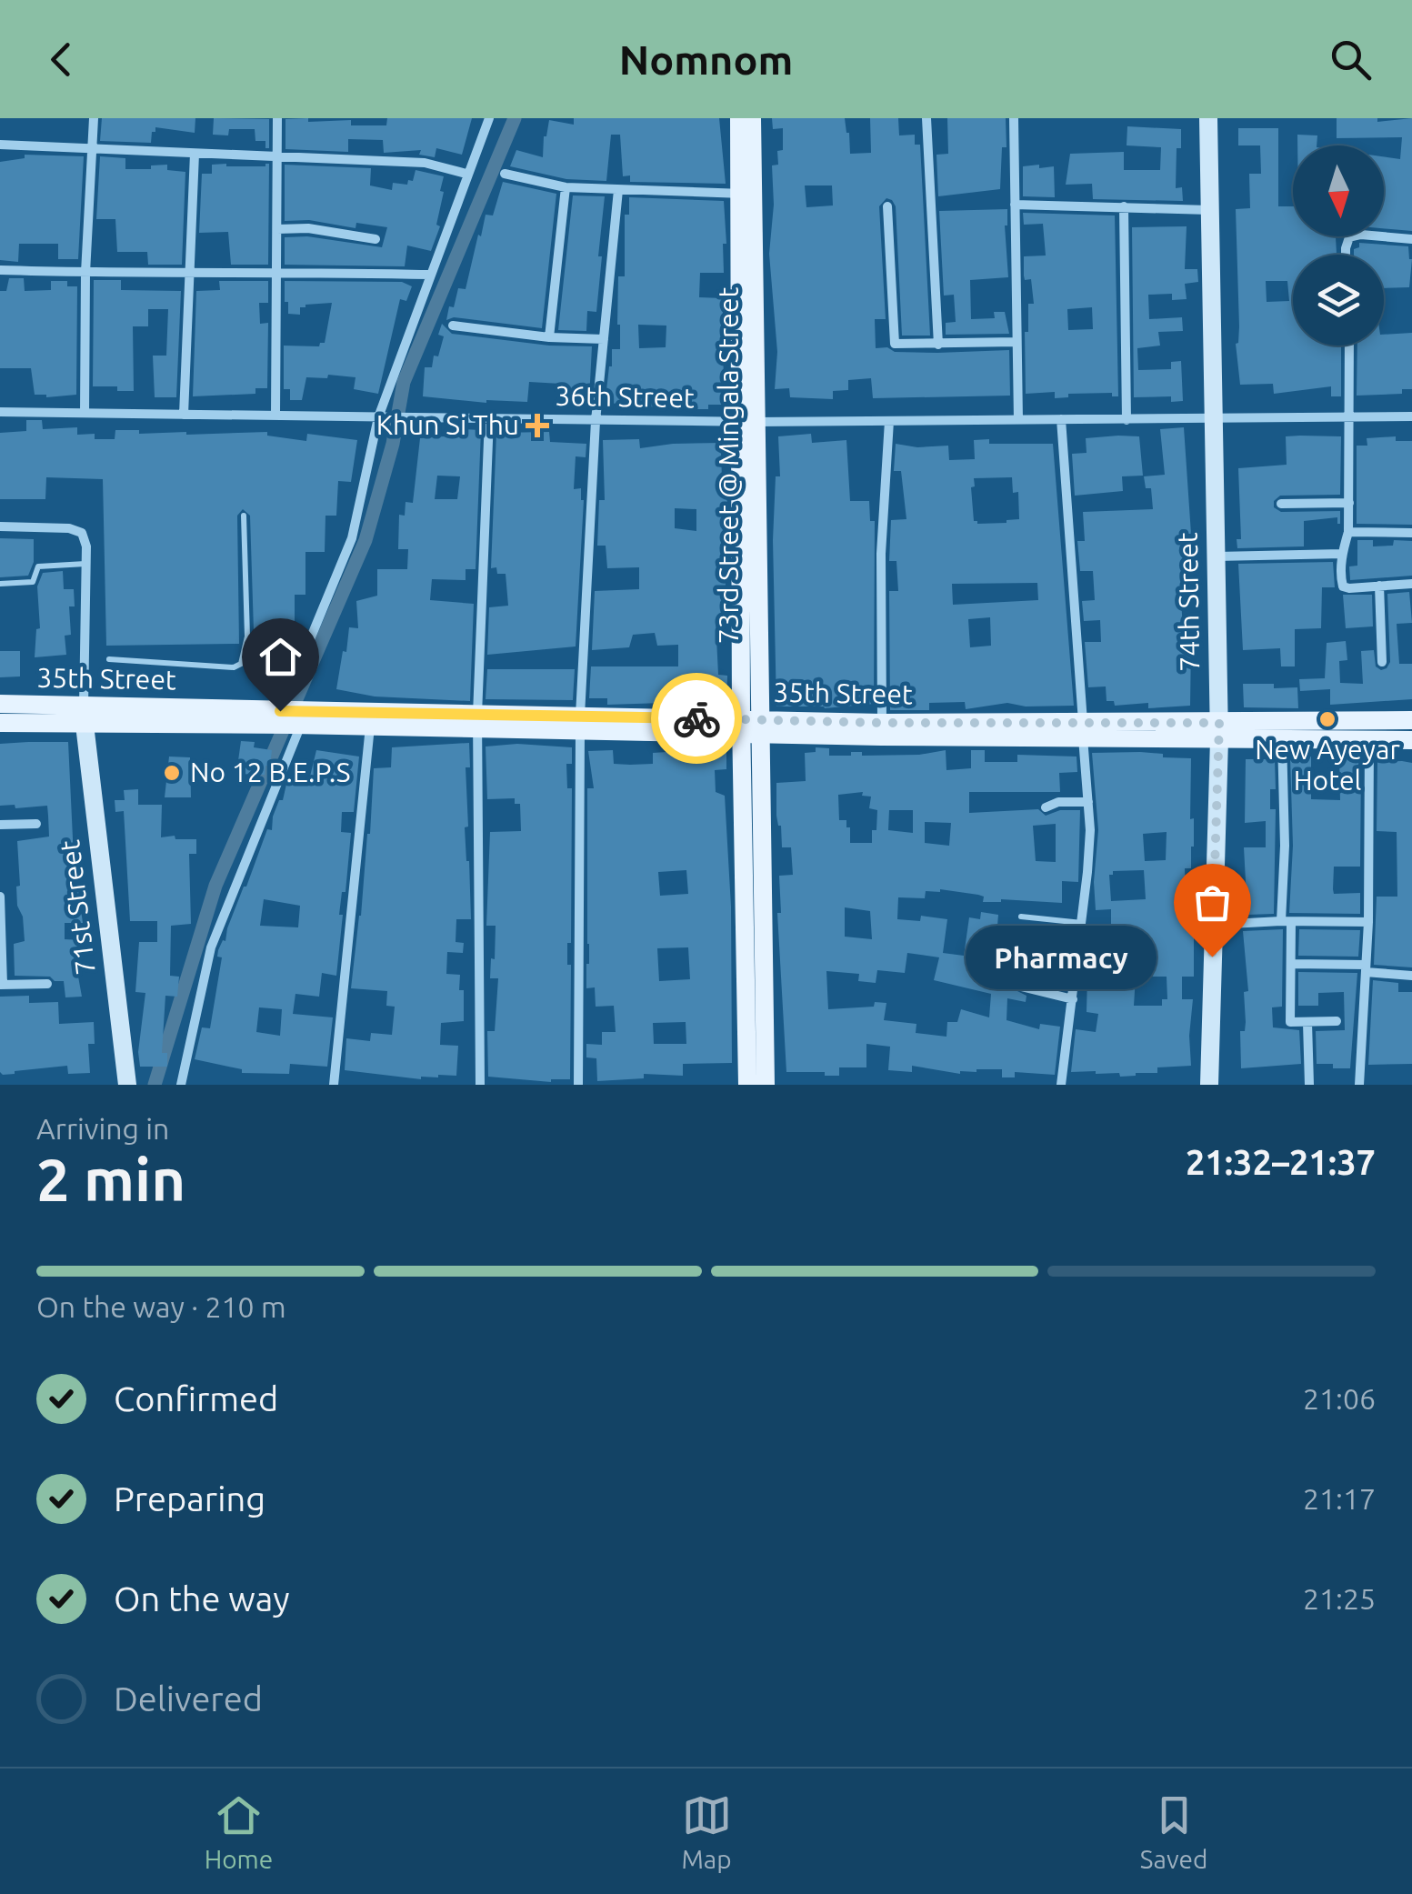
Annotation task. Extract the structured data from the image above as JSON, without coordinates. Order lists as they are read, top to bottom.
{
  "streets": {
    "main road": ["73rd Street @ Mingala Street", "35th Street"],
    "street": ["36th Street", "74th Street", "71st Street"]
  },
  "crossings": [
    ["36th Street", "73rd Street @ Mingala Street"],
    ["36th Street", "74th Street"],
    ["73rd Street @ Mingala Street", "35th Street"],
    ["74th Street", "35th Street"],
    ["35th Street", "71st Street"]
  ],
  "places": {
    "health": ["Khun Si Thu"],
    "other": ["New Ayeyar Hotel", "No 12 B.E.P.S", "Pharmacy"]
  },
  "north": "bottom",
  "page": {
    "header": "Nomnom",
    "bubble": "Pharmacy",
    "heading": ["2 min", "Arriving in", "21:32–21:37"],
    "bar": "On the way · 210 m",
    "list": [
      ["Confirmed", "21:06"],
      ["Preparing", "21:17"],
      ["On the way", "21:25"],
      "Delivered"
    ],
    "tabs": ["Home", "Map", "Saved"]
  }
}
